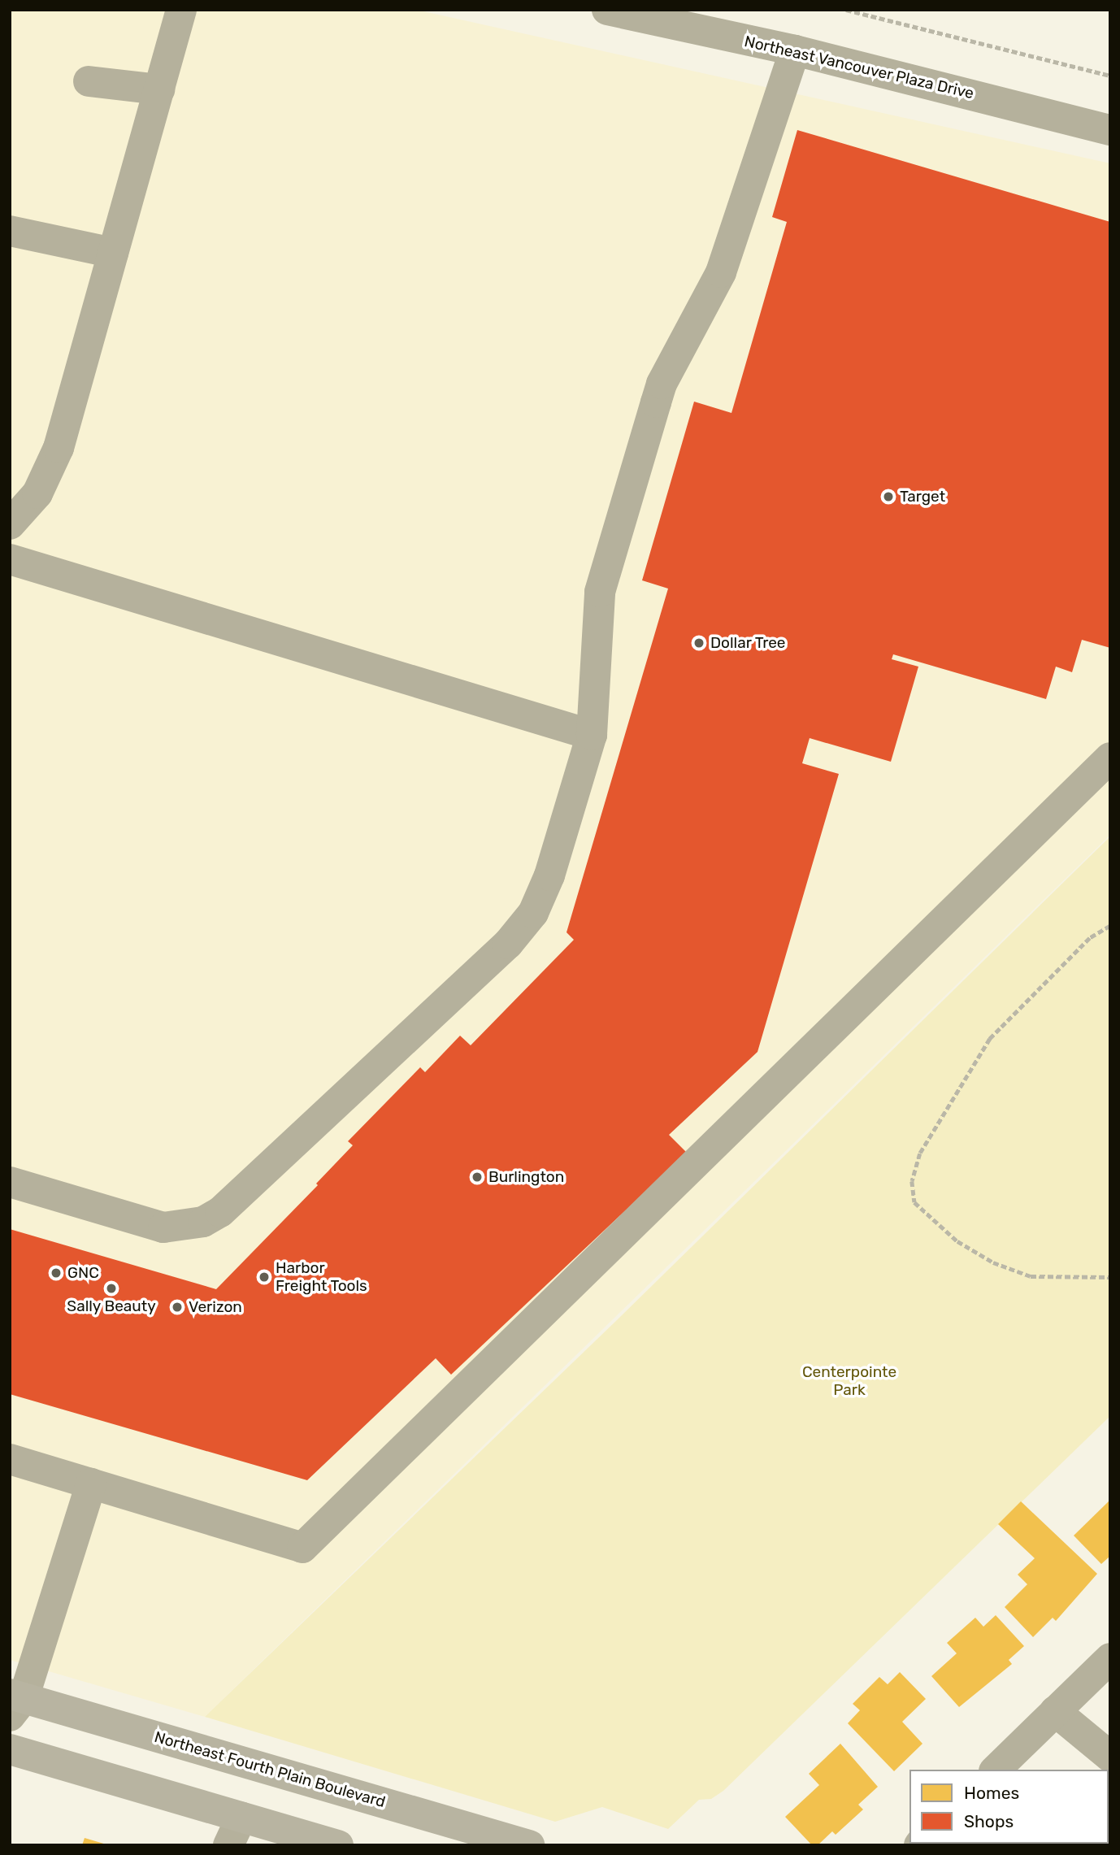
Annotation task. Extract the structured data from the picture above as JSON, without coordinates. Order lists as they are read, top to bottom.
{
  "streets": {
    "main road": ["Northeast Fourth Plain Boulevard"],
    "street": ["Northeast Vancouver Plaza Drive"]
  },
  "parks": ["Centerpointe Park"],
  "places": [
    "Target",
    "Dollar Tree",
    "Burlington",
    "GNC",
    "Harbor Freight Tools",
    "Sally Beauty",
    "Verizon"
  ],
  "legend": ["Homes", "Shops"]
}
